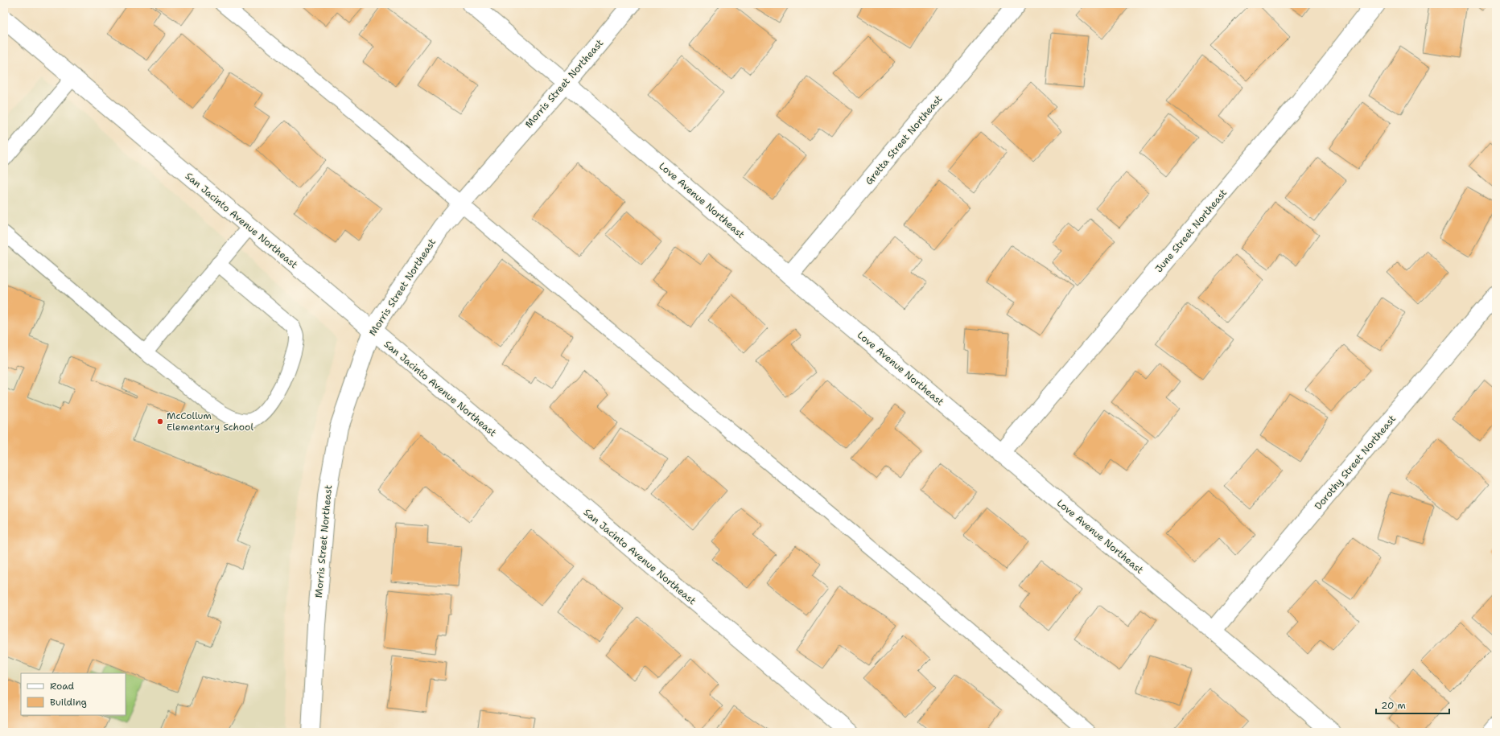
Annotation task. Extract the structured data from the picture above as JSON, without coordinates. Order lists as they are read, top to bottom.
{
  "streets": {
    "street": [
      "Morris Street Northeast",
      "Gretta Street Northeast",
      "Love Avenue Northeast",
      "San Jacinto Avenue Northeast",
      "June Street Northeast",
      "Dorothy Street Northeast"
    ]
  },
  "crossings": [
    ["Morris Street Northeast", "Love Avenue Northeast"],
    ["Morris Street Northeast", "San Jacinto Avenue Northeast"],
    ["Gretta Street Northeast", "Love Avenue Northeast"],
    ["Love Avenue Northeast", "June Street Northeast"],
    ["Love Avenue Northeast", "Dorothy Street Northeast"]
  ],
  "places": ["McCollum Elementary School"],
  "legend": ["Road", "Building"],
  "scale_bar": "20 m"
}
